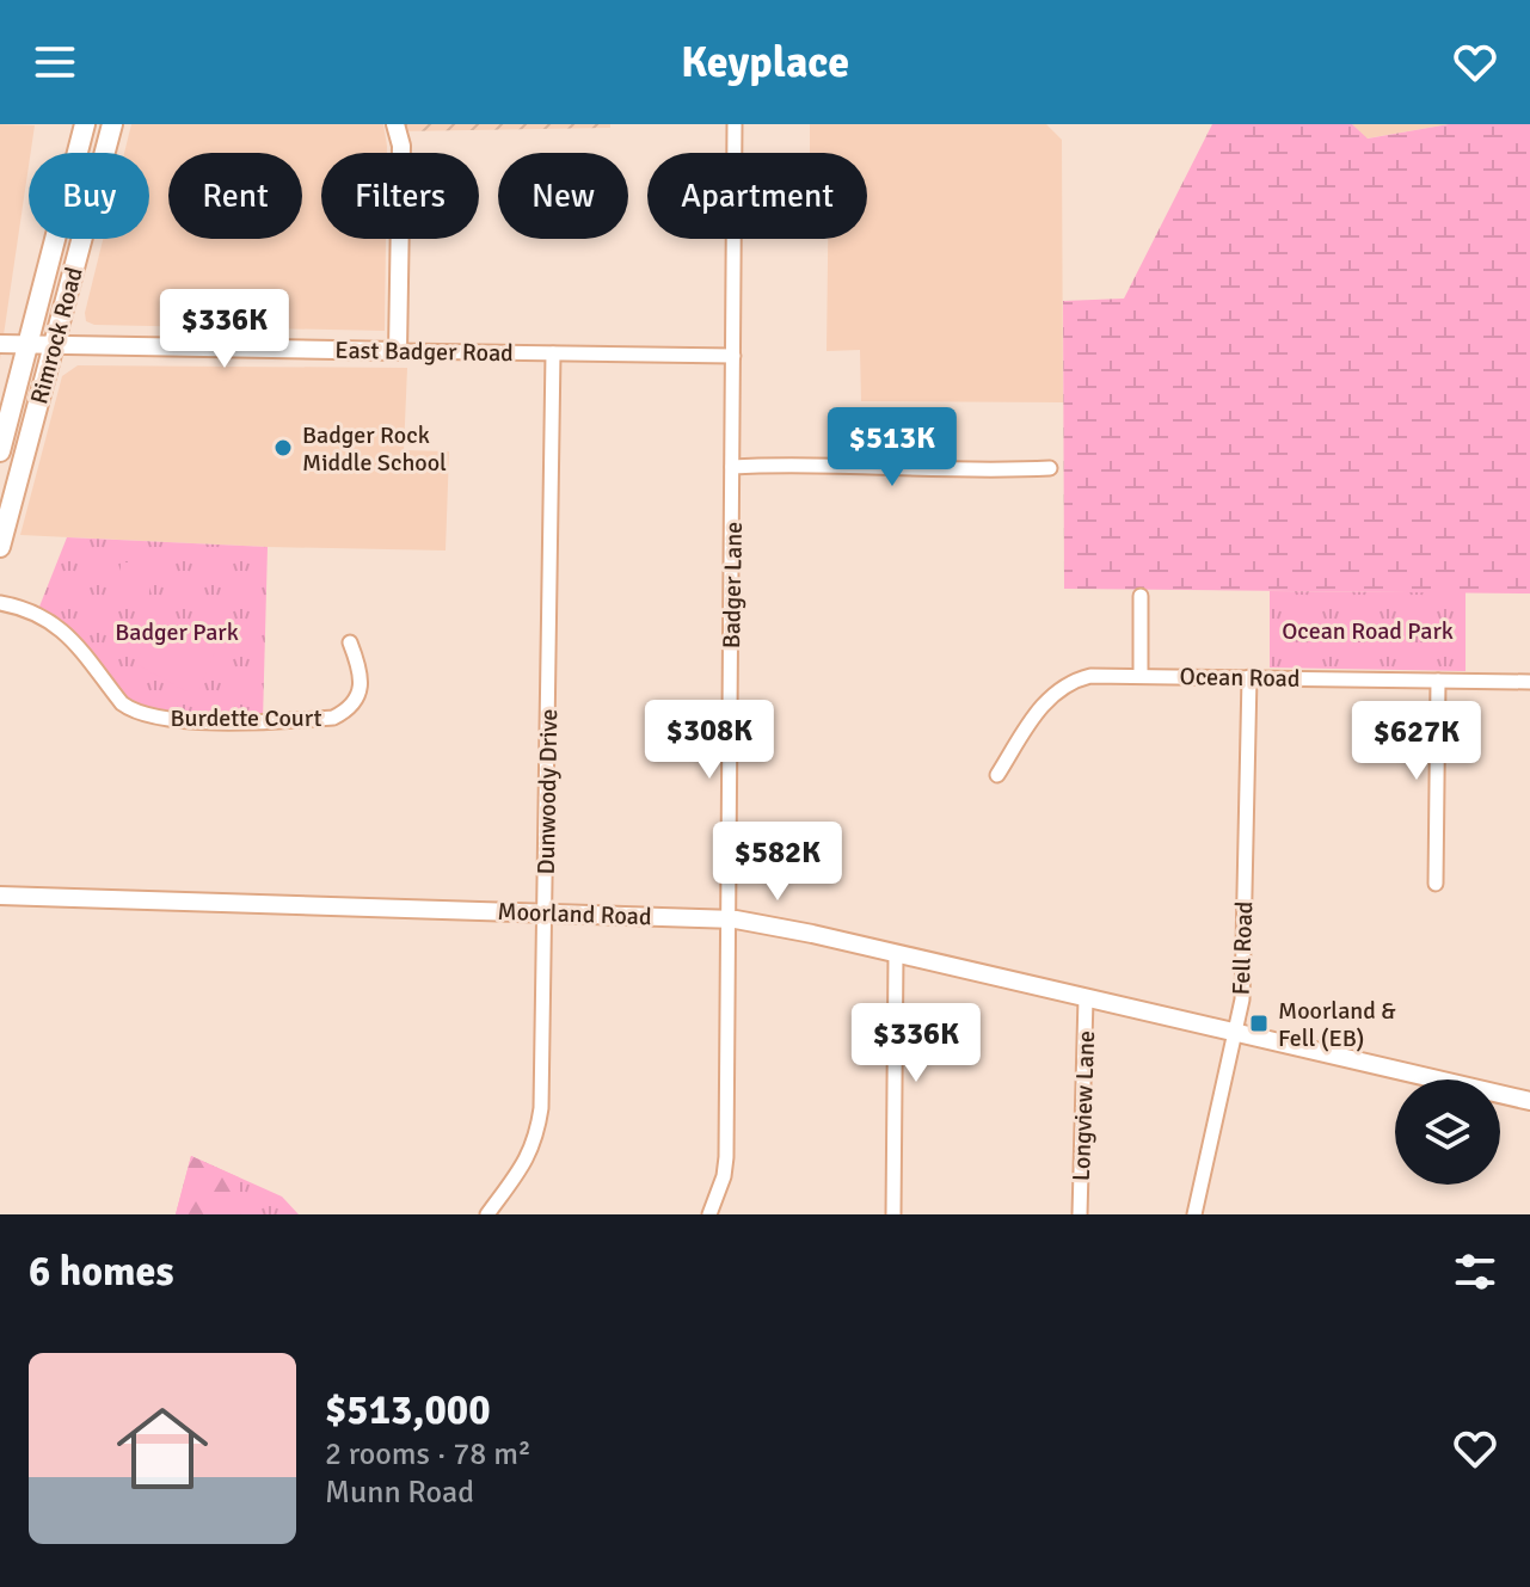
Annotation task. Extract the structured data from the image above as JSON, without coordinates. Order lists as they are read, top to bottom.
{
  "streets": {
    "main road": ["Rimrock Road"],
    "street": [
      "East Badger Road",
      "Badger Lane",
      "Ocean Road",
      "Burdette Court",
      "Dunwoody Drive",
      "Moorland Road",
      "Fell Road",
      "Longview Lane"
    ]
  },
  "crossings": [
    ["Rimrock Road", "East Badger Road"],
    ["East Badger Road", "Badger Lane"],
    ["East Badger Road", "Dunwoody Drive"],
    ["Badger Lane", "Moorland Road"],
    ["Ocean Road", "Fell Road"],
    ["Dunwoody Drive", "Moorland Road"],
    ["Moorland Road", "Fell Road"],
    ["Moorland Road", "Longview Lane"]
  ],
  "parks": ["Ocean Road Park", "Badger Park"],
  "places": {
    "other": ["Badger Rock Middle School"],
    "transit": ["Moorland & Fell (EB)"]
  },
  "page": {
    "header": "Keyplace",
    "chip": [
      "Buy",
      "Rent",
      "Filters",
      "New",
      "Apartment"
    ],
    "price": [
      "$336K",
      "$513K",
      "$308K",
      "$627K",
      "$582K",
      "$336K"
    ],
    "heading": "6 homes",
    "list": [
      {
        "name": "$513,000",
        "note": "2 rooms · 78 m² · Munn Road"
      }
    ]
  }
}
